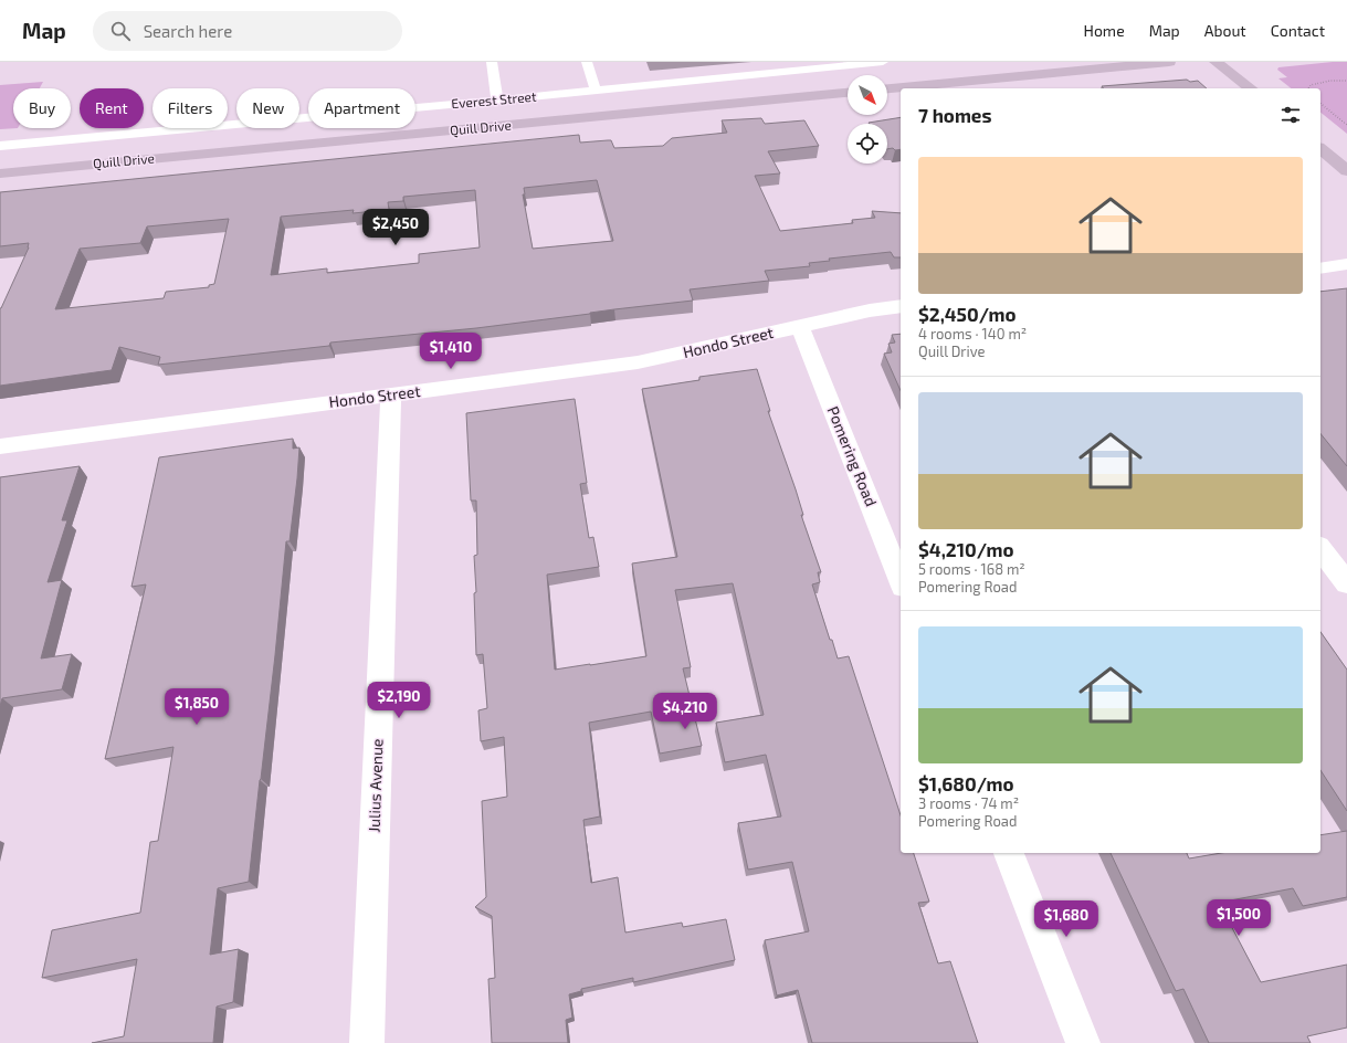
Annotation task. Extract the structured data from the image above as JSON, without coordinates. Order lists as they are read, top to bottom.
{
  "streets": {
    "street": [
      "Quill Drive",
      "Hondo Street",
      "Pomering Road",
      "Julius Avenue"
    ],
    "lane": ["Everest Street"]
  },
  "crossings": [
    ["Hondo Street", "Pomering Road"],
    ["Hondo Street", "Julius Avenue"]
  ],
  "north": "bottom right",
  "page": {
    "header": "Map",
    "search": "Search here",
    "nav": [
      "Home",
      "Map",
      "About",
      "Contact"
    ],
    "chip": [
      "Buy",
      "Rent",
      "Filters",
      "New",
      "Apartment"
    ],
    "heading": "7 homes",
    "list": [
      {
        "name": "$2,450/mo",
        "note": "4 rooms · 140 m² · Quill Drive"
      },
      {
        "name": "$4,210/mo",
        "note": "5 rooms · 168 m² · Pomering Road"
      },
      {
        "name": "$1,680/mo",
        "note": "3 rooms · 74 m² · Pomering Road"
      }
    ],
    "price": [
      "$2,450",
      "$1,410",
      "$2,190",
      "$1,850",
      "$4,210",
      "$1,500",
      "$1,680"
    ]
  }
}
